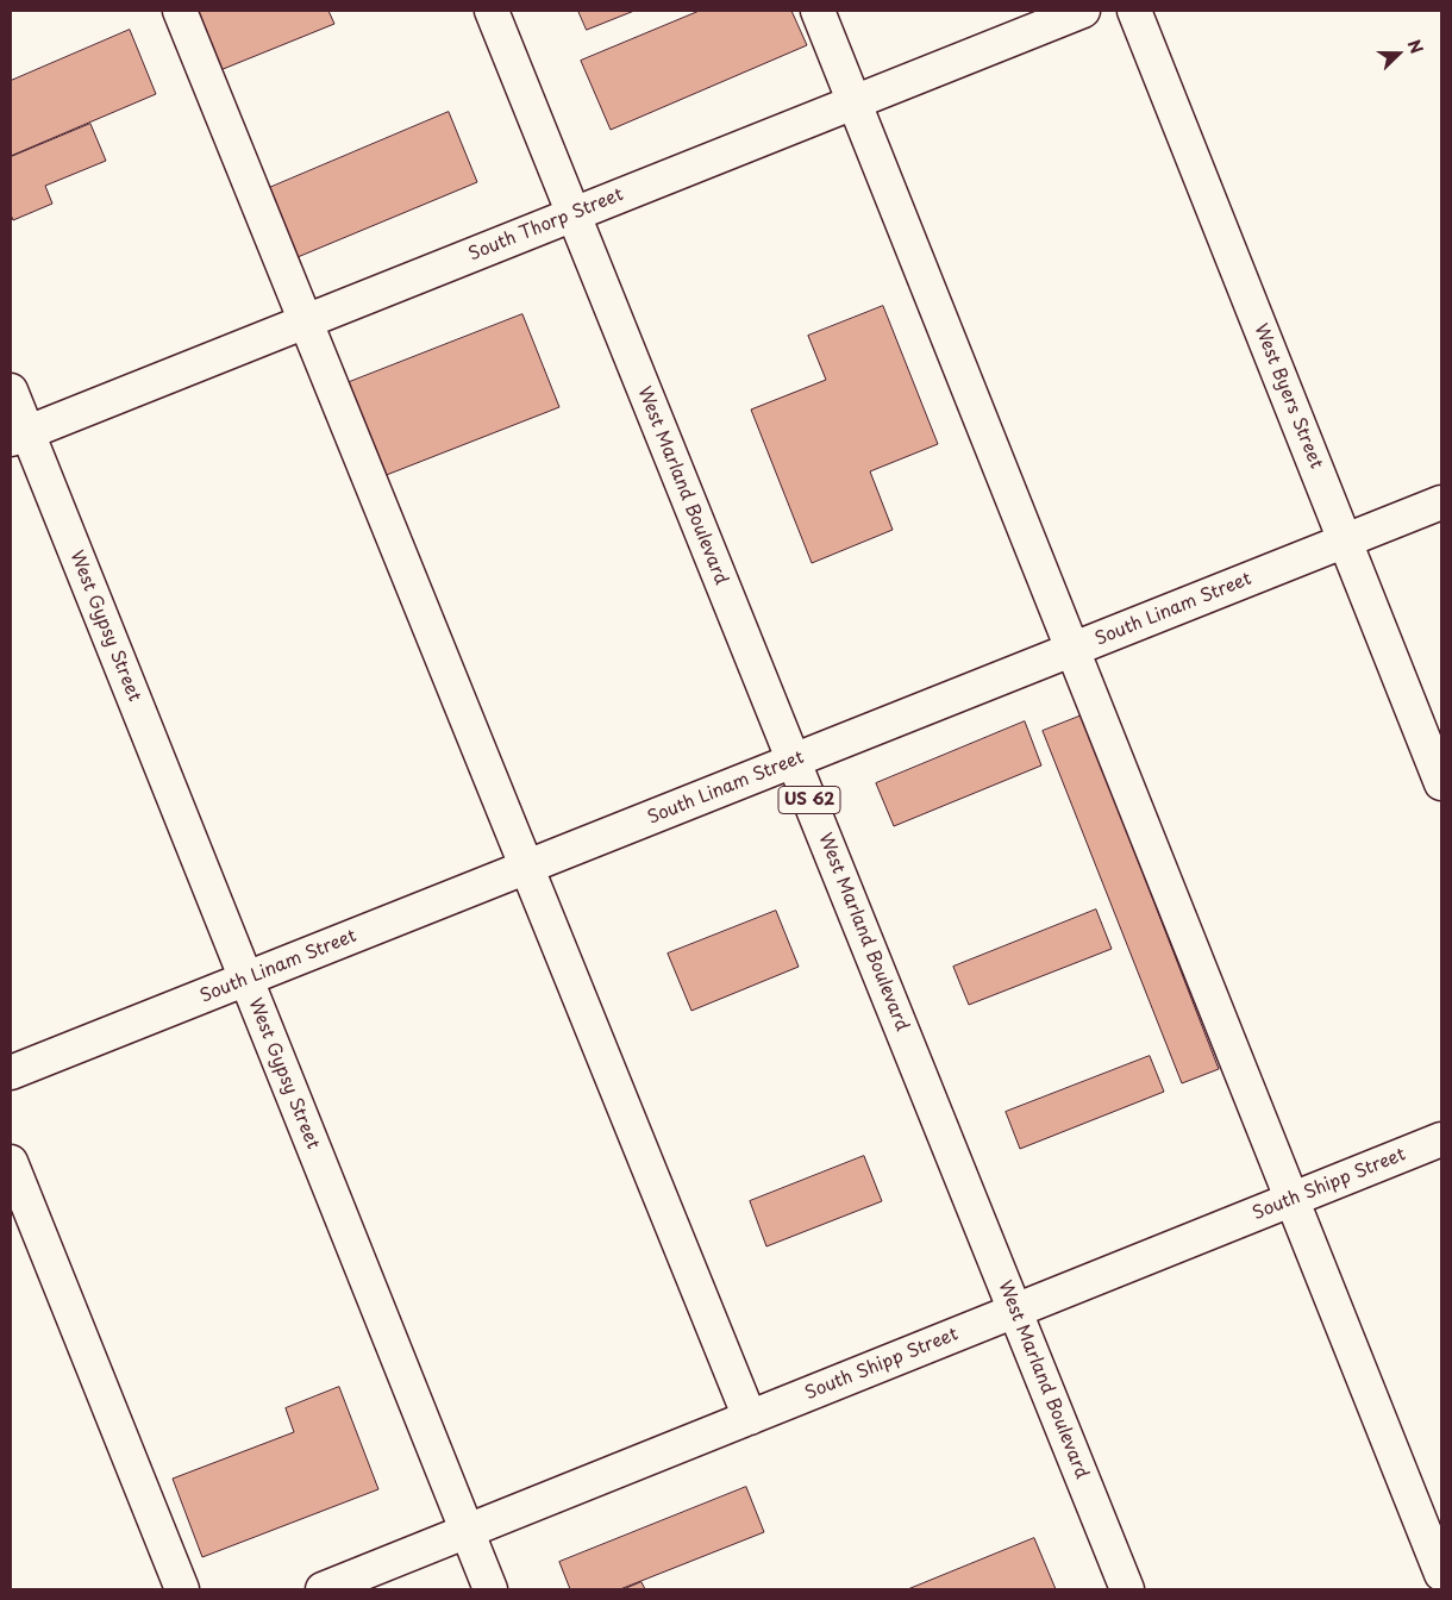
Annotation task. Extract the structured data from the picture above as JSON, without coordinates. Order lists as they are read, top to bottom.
{
  "streets": {
    "main road": [
      "South Thorp Street",
      "West Byers Street",
      "West Marland Boulevard",
      "South Linam Street",
      "West Gypsy Street",
      "US 62",
      "South Shipp Street"
    ]
  },
  "crossings": [
    ["South Thorp Street", "West Marland Boulevard"],
    ["South Thorp Street", "West Gypsy Street"],
    ["West Byers Street", "South Linam Street"],
    ["West Marland Boulevard", "South Linam Street"],
    ["West Marland Boulevard", "South Shipp Street"],
    ["South Linam Street", "West Gypsy Street"],
    ["West Gypsy Street", "South Shipp Street"]
  ],
  "north": "right"
}
